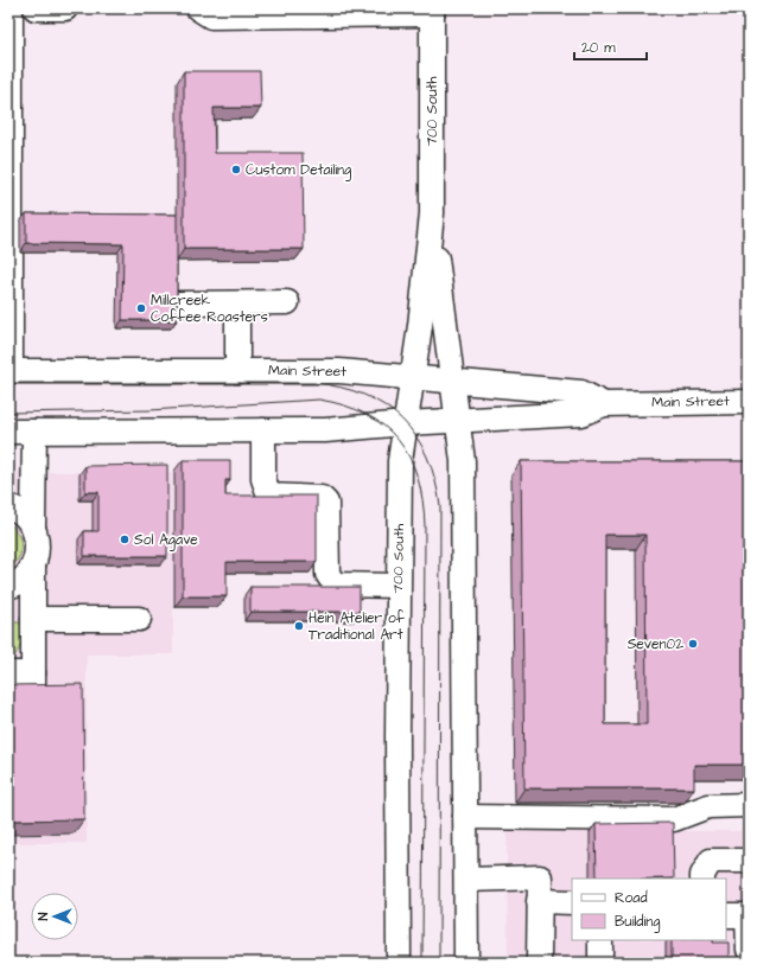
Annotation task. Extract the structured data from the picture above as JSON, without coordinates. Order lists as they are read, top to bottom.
{
  "streets": {
    "street": ["700 South", "Main Street"]
  },
  "crossings": [
    ["700 South", "Main Street"]
  ],
  "places": [
    "Custom Detailing",
    "Millcreek Coffee Roasters",
    "Sol Agave",
    "Hein Atelier of Traditional Art",
    "Seven02"
  ],
  "legend": ["Road", "Building"],
  "scale_bar": "20 m",
  "north": "left"
}
